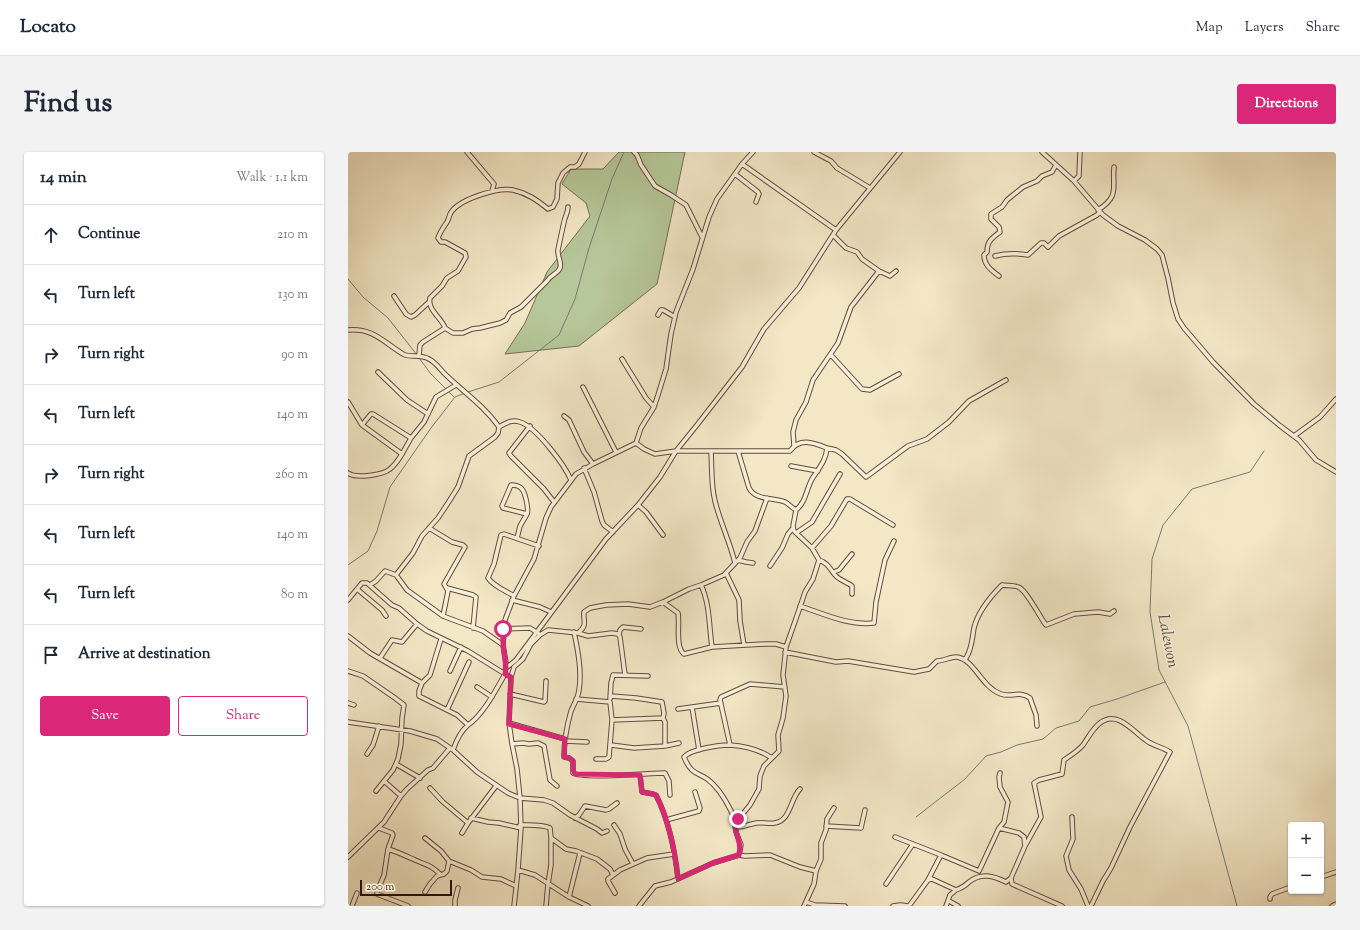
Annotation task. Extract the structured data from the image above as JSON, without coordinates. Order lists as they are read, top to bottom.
{
  "water": ["Lalewon"],
  "scale_bar": "200 m",
  "page": {
    "header": "Locato",
    "nav": ["Map", "Layers", "Share"],
    "title": "Find us",
    "buttons": [
      "Directions",
      ["Save", "Share"]
    ],
    "heading": ["14 min", "Walk · 1.1 km"],
    "list": [
      ["Continue", "210 m"],
      ["Turn left", "130 m"],
      ["Turn right", "90 m"],
      ["Turn left", "140 m"],
      ["Turn right", "260 m"],
      ["Turn left", "140 m"],
      ["Turn left", "80 m"],
      "Arrive at destination"
    ],
    "map_buttons": ["+", "−"],
    "scale": "200 m"
  }
}
